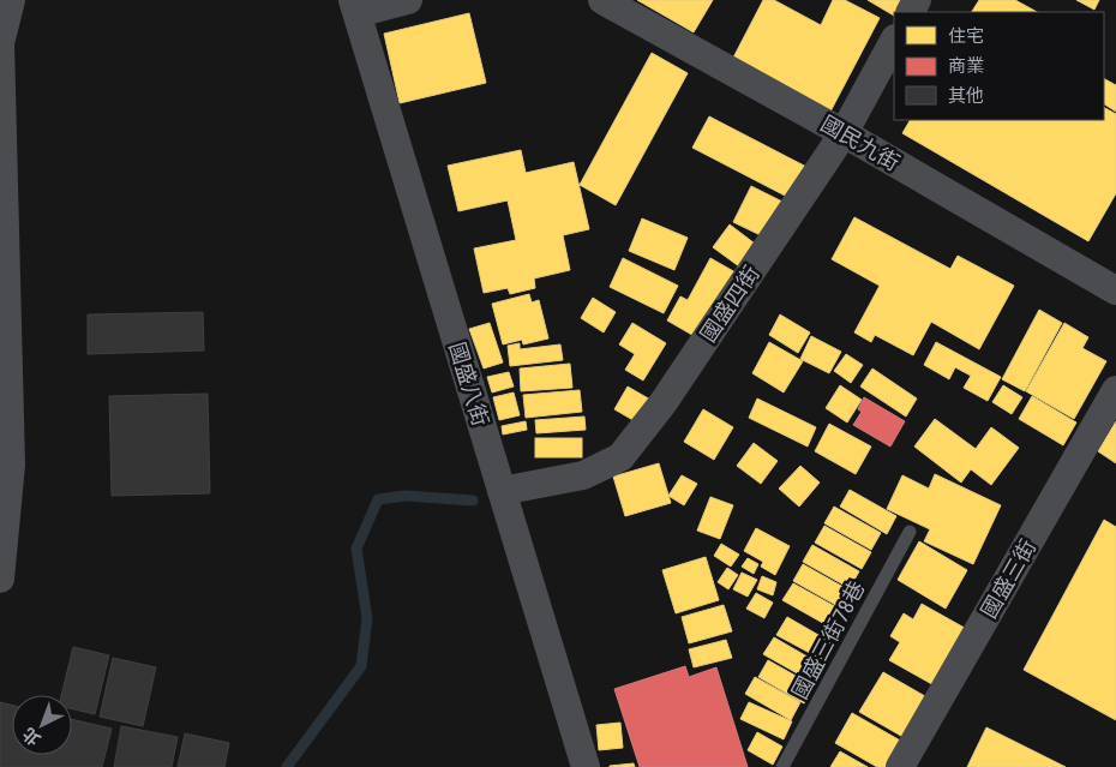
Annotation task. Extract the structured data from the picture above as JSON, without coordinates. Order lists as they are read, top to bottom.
{
  "streets": {
    "street": [
      "國民九街",
      "國盛四街",
      "國盛八街",
      "國盛三街"
    ],
    "lane": ["國盛三街78巷"]
  },
  "crossings": [
    ["國民九街", "國盛四街"],
    ["國盛四街", "國盛八街"]
  ],
  "legend": ["住宅", "商業", "其他"],
  "north": "bottom left"
}
